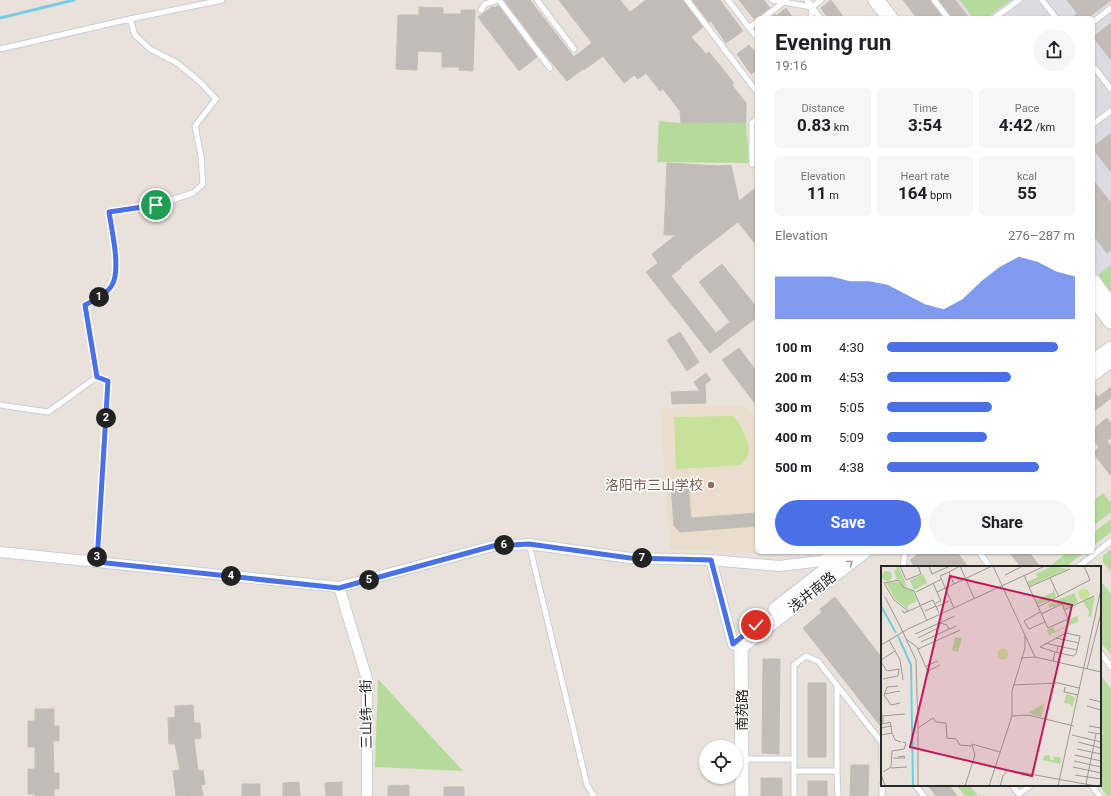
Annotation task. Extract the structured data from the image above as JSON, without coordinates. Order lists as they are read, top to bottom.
{
  "streets": {
    "street": ["浅井南路", "南苑路", "三山纬一街"]
  },
  "crossings": [
    ["浅井南路", "南苑路"]
  ],
  "places": ["洛阳市三山学校"],
  "page": {
    "heading": ["Evening run", "19:16"],
    "stats": [
      ["Distance", "0.83 km"],
      ["Time", "3:54"],
      ["Pace", "4:42 /km"],
      ["Elevation", "11 m"],
      ["Heart rate", "164 bpm"],
      ["kcal", "55"]
    ],
    "chart": ["Elevation", "276–287 m"],
    "pins": [
      "1",
      "2",
      "6",
      "3",
      "7",
      "4",
      "5"
    ],
    "list": [
      {
        "name": "100 m",
        "note": "4:30"
      },
      {
        "name": "200 m",
        "note": "4:53"
      },
      {
        "name": "300 m",
        "note": "5:05"
      },
      {
        "name": "400 m",
        "note": "5:09"
      },
      {
        "name": "500 m",
        "note": "4:38"
      }
    ],
    "buttons": ["Save", "Share"]
  }
}
